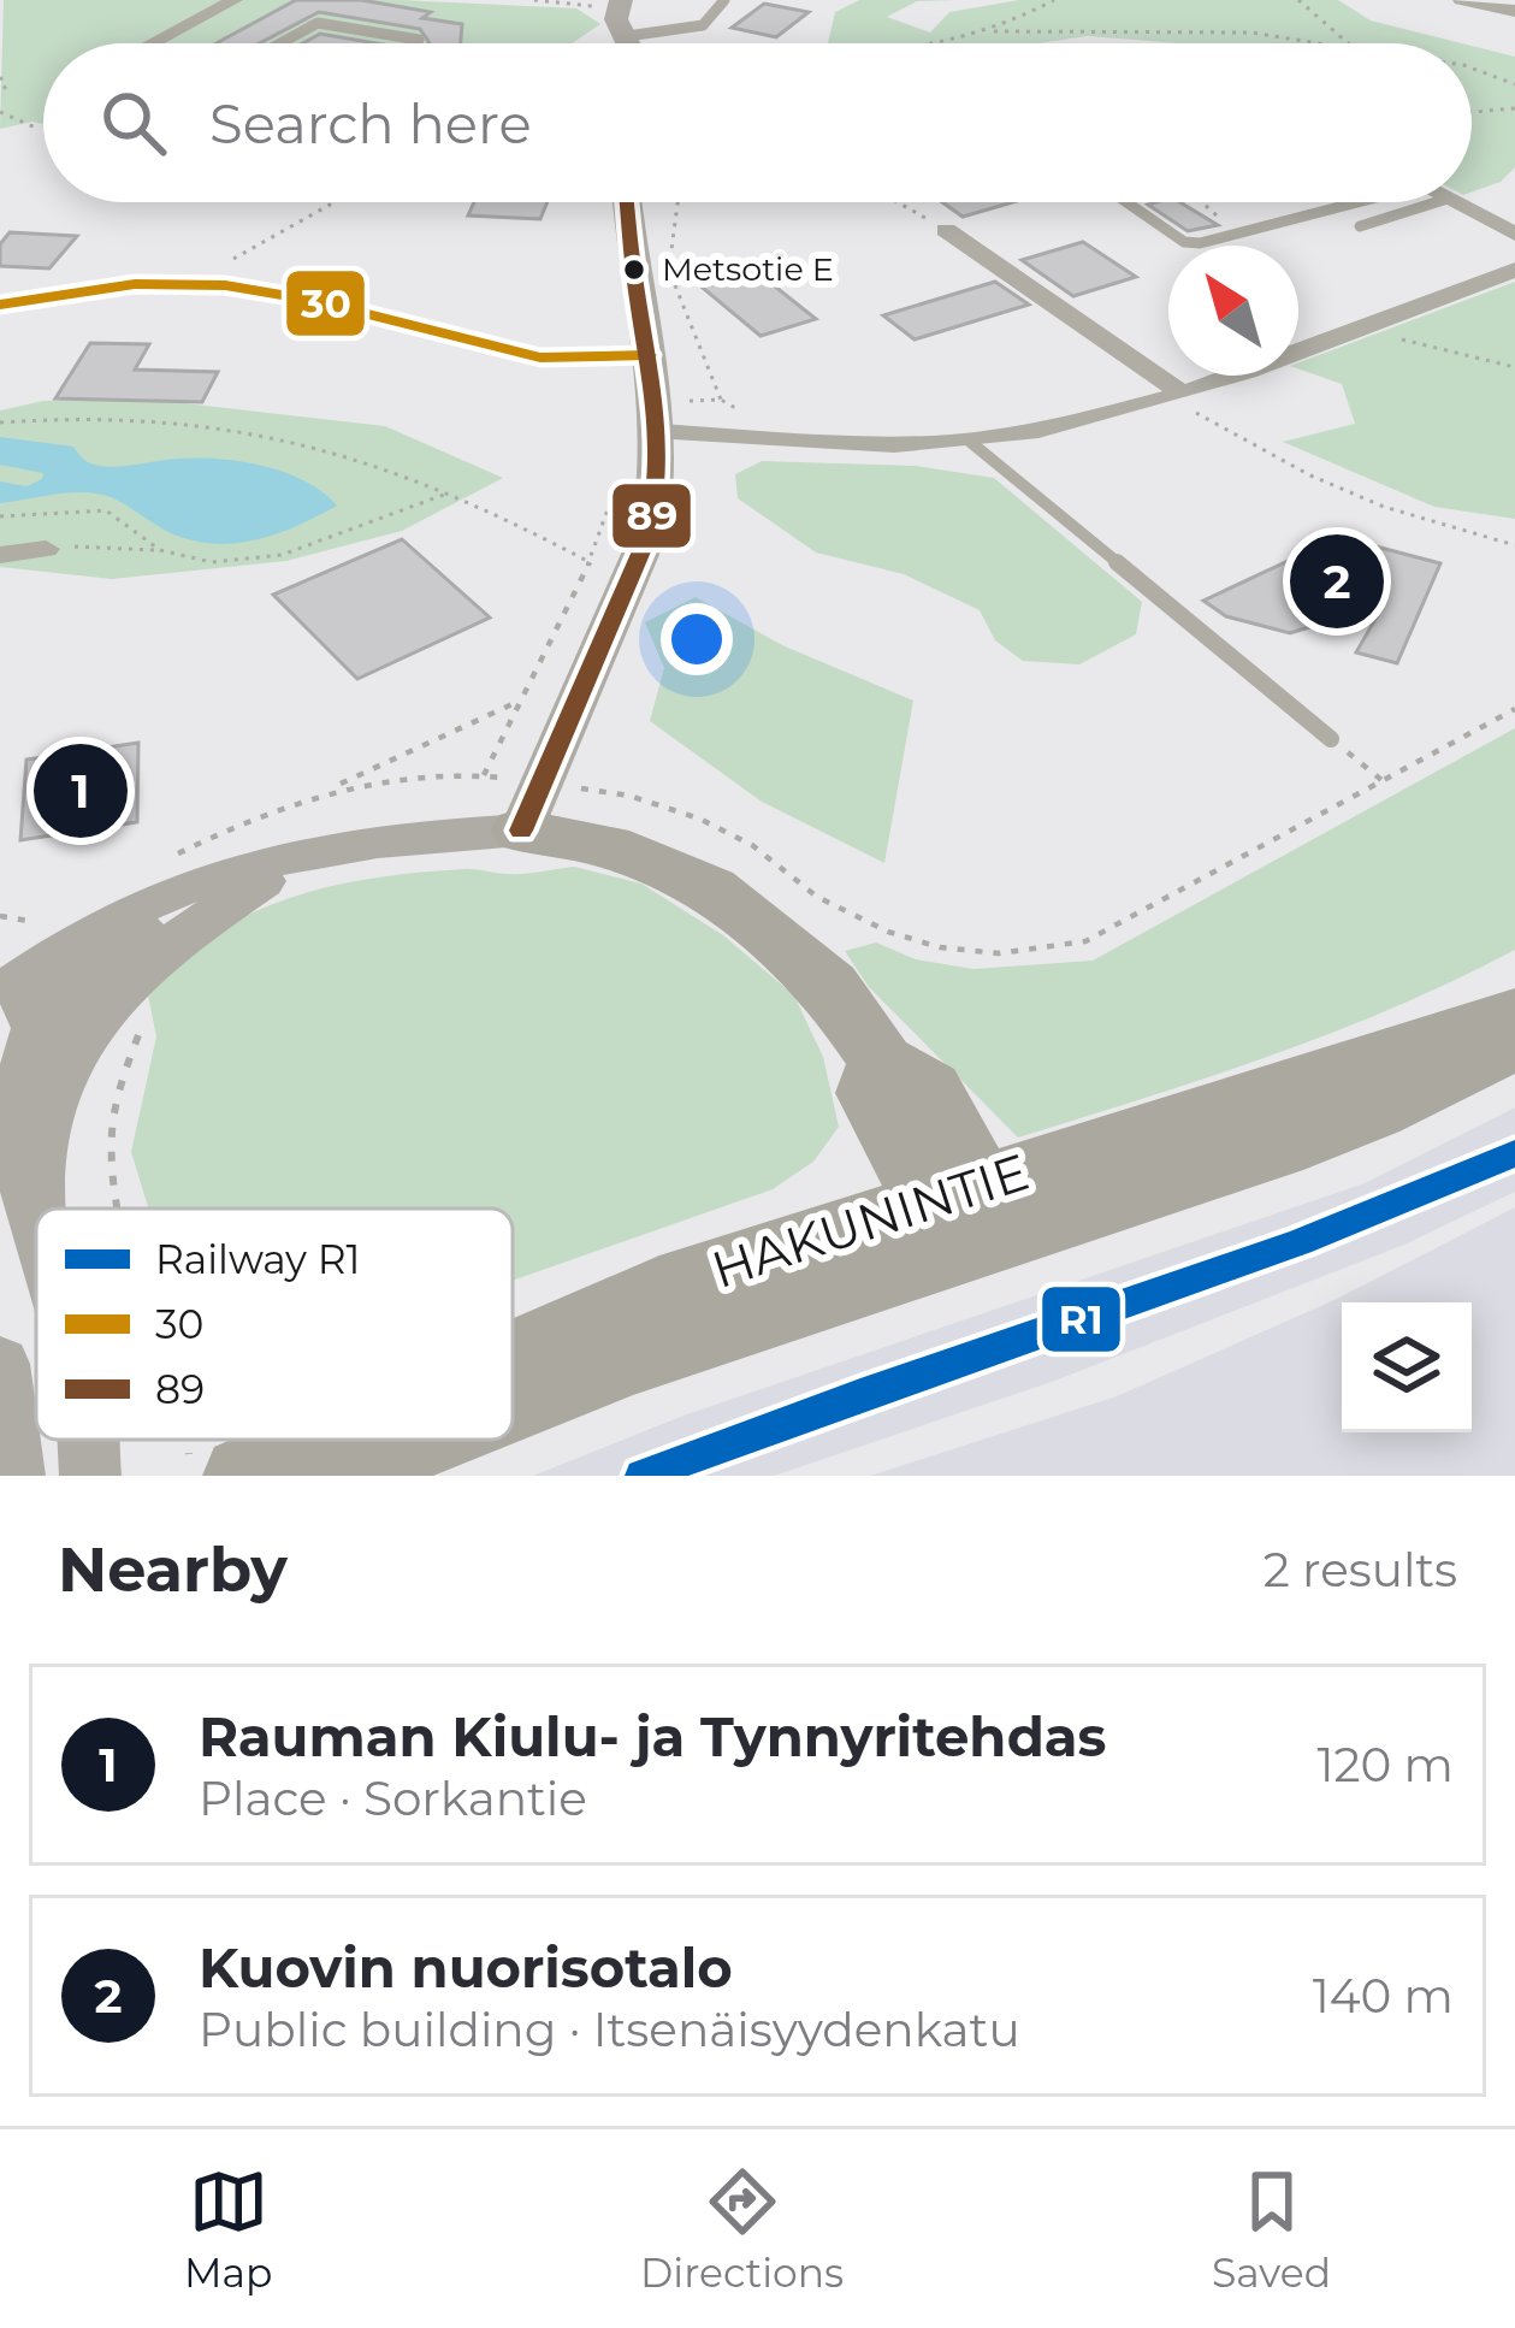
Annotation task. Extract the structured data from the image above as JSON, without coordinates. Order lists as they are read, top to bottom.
{
  "streets": {
    "highway": ["HAKUNINTIE"]
  },
  "places": ["Metsotie E"],
  "lines": ["transit line 89", "transit line 30", "rail line R1"],
  "legend": ["Railway R1", "30", "89"],
  "north": "top left",
  "page": {
    "search": "Search here",
    "pins": ["2", "1"],
    "heading": ["Nearby", "2 results"],
    "list": [
      {
        "mark": "1",
        "name": "Rauman Kiulu- ja Tynnyritehdas",
        "note": "Place · Sorkantie",
        "value": "120 m"
      },
      {
        "mark": "2",
        "name": "Kuovin nuorisotalo",
        "note": "Public building · Itsenäisyydenkatu",
        "value": "140 m"
      }
    ],
    "nav": ["Map", "Directions", "Saved"]
  }
}
